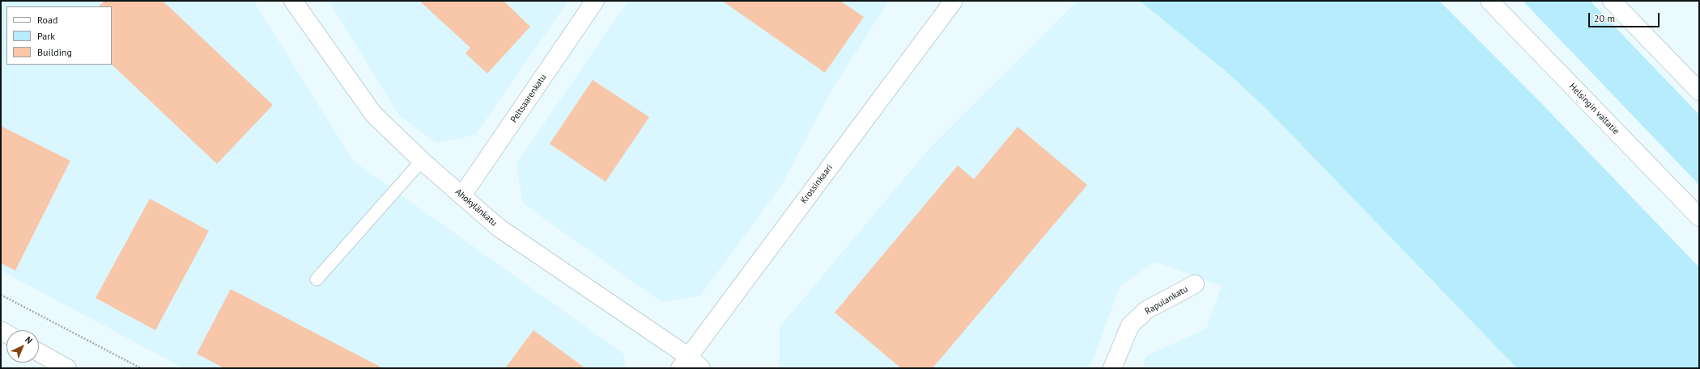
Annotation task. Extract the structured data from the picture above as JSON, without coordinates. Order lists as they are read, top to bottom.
{
  "streets": {
    "main road": [
      "Peltsaarenkatu",
      "Helsingin valtatie",
      "Krossinkaari",
      "Ahokylänkatu",
      "Rapulankatu"
    ]
  },
  "crossings": [
    ["Peltsaarenkatu", "Ahokylänkatu"],
    ["Krossinkaari", "Ahokylänkatu"]
  ],
  "legend": ["Road", "Park", "Building"],
  "scale_bar": "20 m",
  "north": "top right"
}
